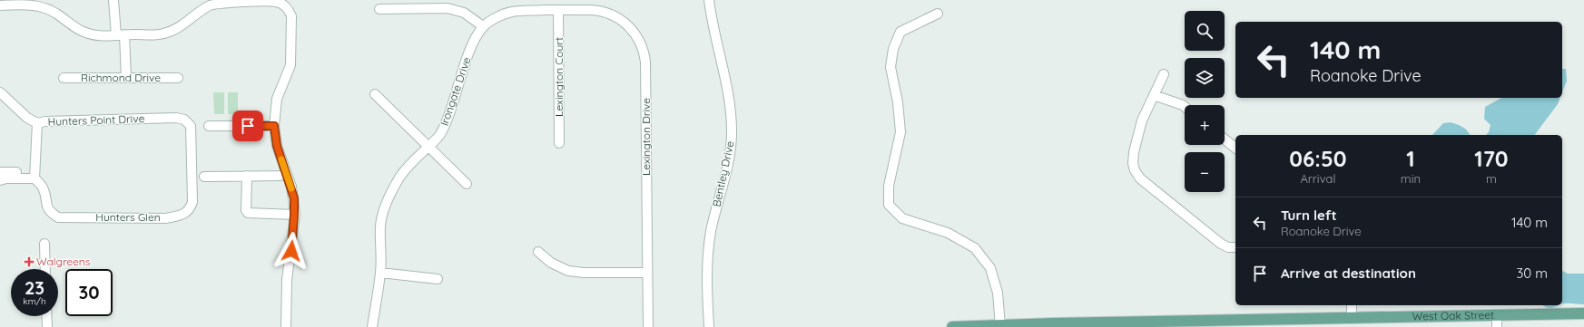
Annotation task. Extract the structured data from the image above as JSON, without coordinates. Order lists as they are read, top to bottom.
{
  "streets": {
    "main road": ["West Oak Street"],
    "street": [
      "Lexington Court",
      "Richmond Drive",
      "Irongate Drive",
      "Hunters Point Drive",
      "Lexington Drive",
      "Bentley Drive",
      "Hunters Glen"
    ]
  },
  "crossings": [
    ["Lexington Court", "Irongate Drive"],
    ["Lexington Court", "Lexington Drive"],
    ["Irongate Drive", "Lexington Drive"],
    ["Hunters Point Drive", "Hunters Glen"]
  ],
  "places": {
    "health": ["Walgreens"]
  },
  "page": {
    "map_buttons": ["+", "−"],
    "turn": ["140 m", "Roanoke Drive"],
    "eta": [
      "06:50",
      "Arrival",
      "1",
      "min",
      "170",
      "m"
    ],
    "list": [
      {
        "name": "Turn left",
        "note": "Roanoke Drive",
        "value": "140 m"
      },
      {
        "name": "Arrive at destination",
        "value": "30 m"
      }
    ],
    "speed": "23 km/h",
    "limit": "30"
  }
}
